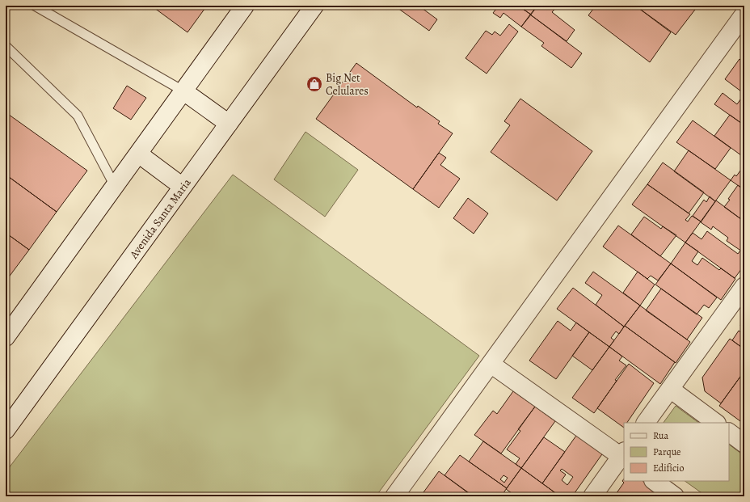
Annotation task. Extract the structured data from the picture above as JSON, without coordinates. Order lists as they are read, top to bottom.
{
  "streets": {
    "street": ["Avenida Santa Maria"]
  },
  "places": {
    "shop": ["Big Net Celulares"]
  },
  "legend": ["Rua", "Parque", "Edifício"]
}
